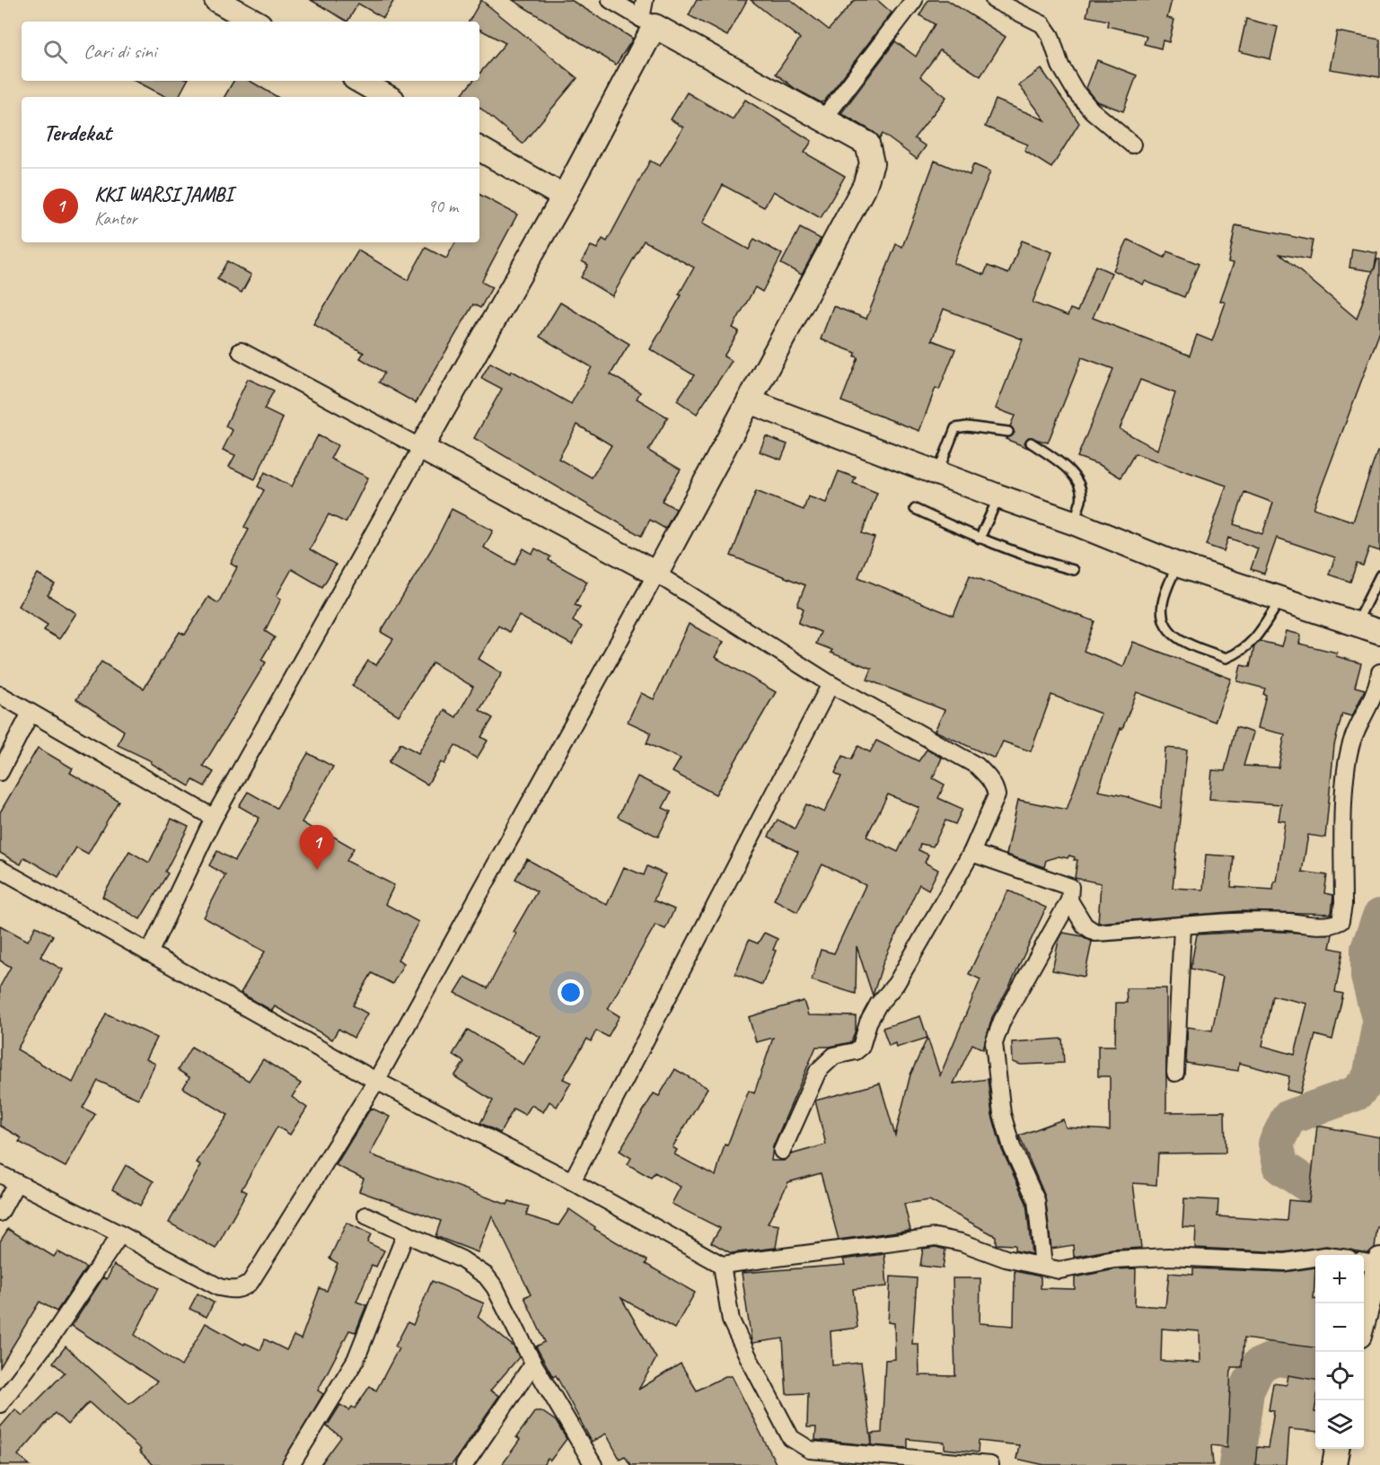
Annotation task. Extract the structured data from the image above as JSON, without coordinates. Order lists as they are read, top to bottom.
{
  "page": {
    "search": "Cari di sini",
    "heading": "Terdekat",
    "list": [
      {
        "mark": "1",
        "name": "KKI WARSI JAMBI",
        "note": "Kantor",
        "value": "90 m"
      }
    ],
    "pins": "1",
    "map_buttons": ["+", "−"]
  }
}
